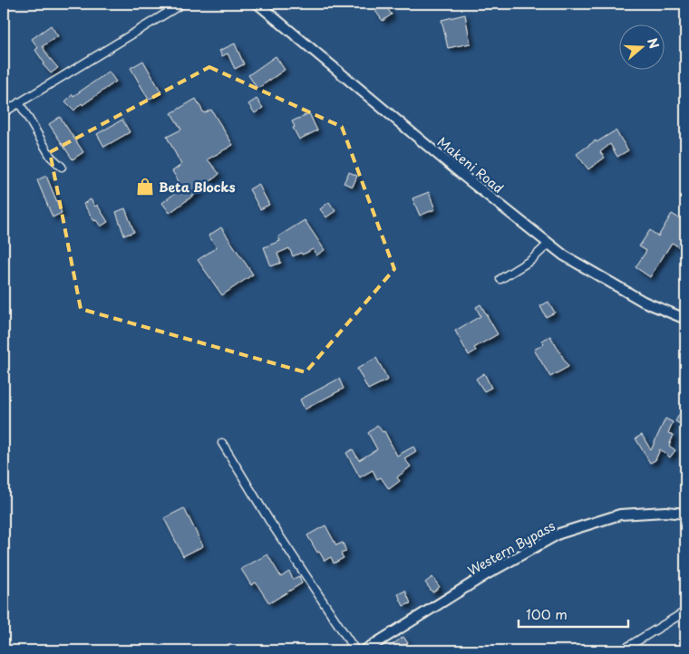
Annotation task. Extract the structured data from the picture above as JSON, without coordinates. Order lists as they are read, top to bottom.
{
  "streets": {
    "main road": ["Makeni Road", "Western Bypass"]
  },
  "places": {
    "shop": ["Beta Blocks"]
  },
  "scale_bar": "100 m",
  "north": "right"
}
